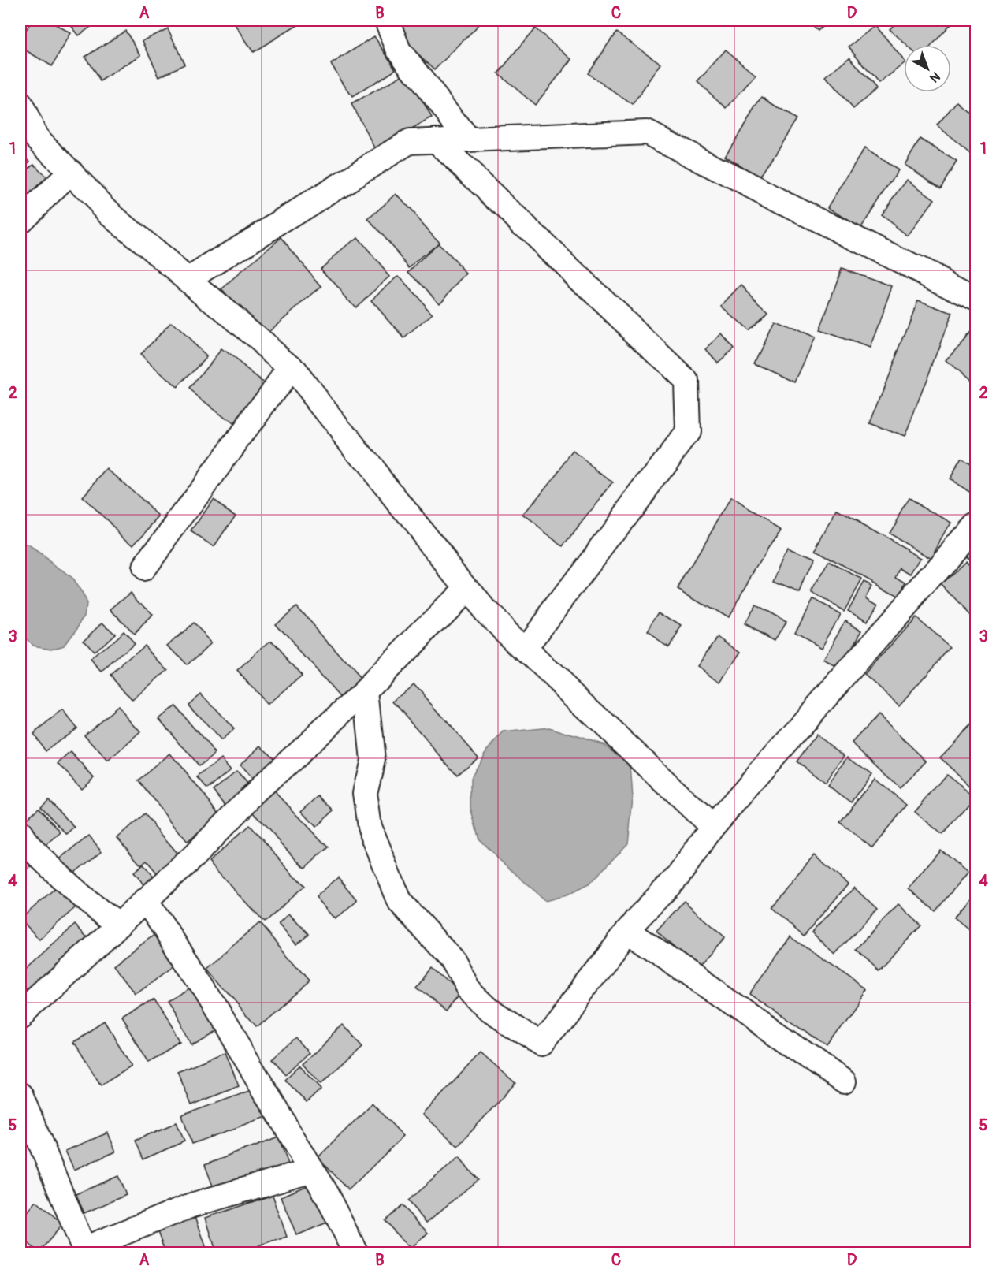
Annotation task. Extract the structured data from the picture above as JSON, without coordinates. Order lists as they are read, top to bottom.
{
  "north": "bottom right",
  "grid": {
    "columns": [
      "A",
      "B",
      "C",
      "D"
    ],
    "rows": [
      "1",
      "2",
      "3",
      "4",
      "5"
    ]
  }
}
